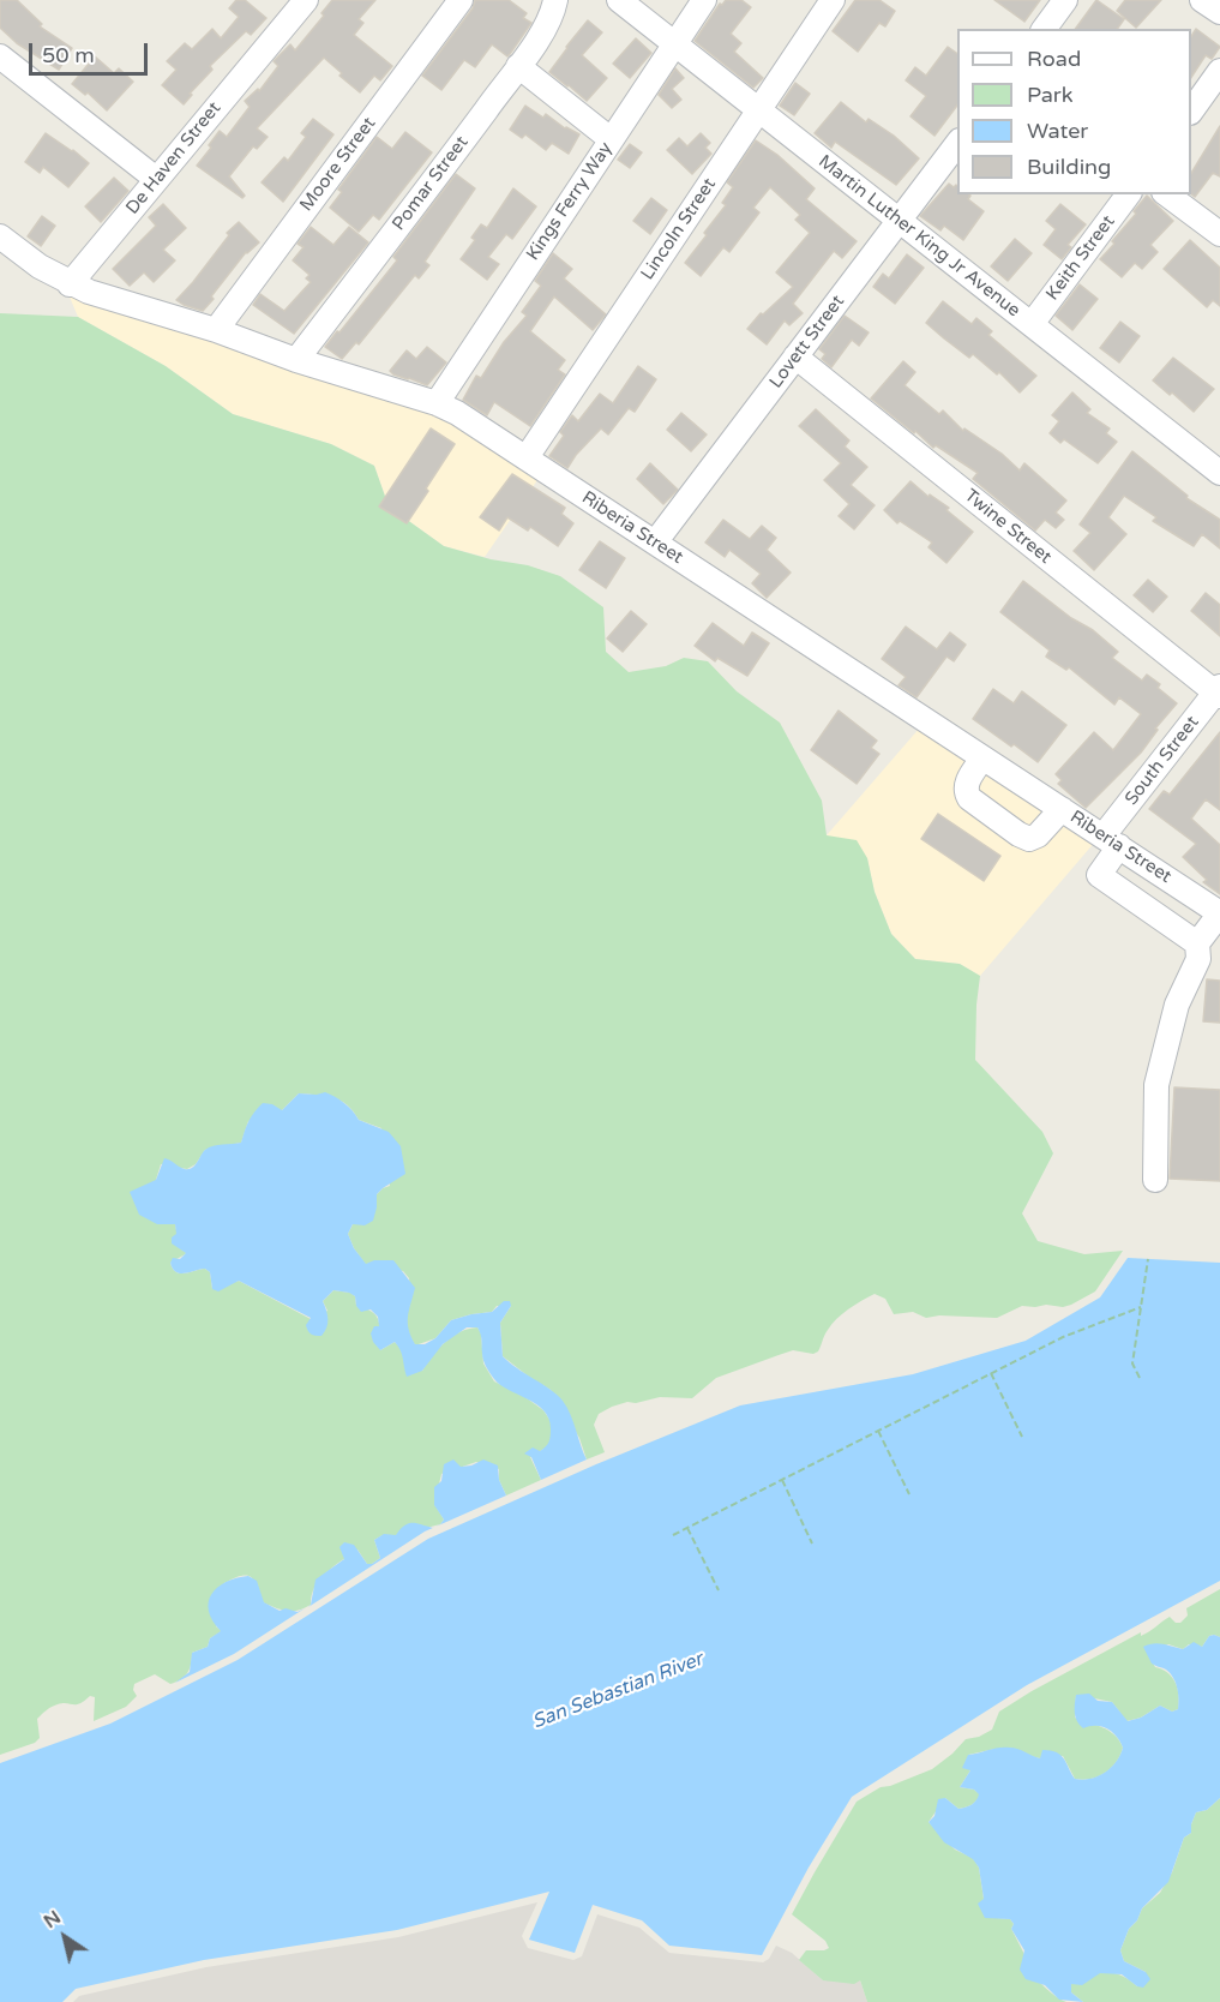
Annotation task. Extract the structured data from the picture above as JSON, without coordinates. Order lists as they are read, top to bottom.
{
  "streets": {
    "street": [
      "De Haven Street",
      "Moore Street",
      "Pomar Street",
      "Kings Ferry Way",
      "Lincoln Street",
      "Martin Luther King Jr Avenue",
      "Keith Street",
      "Lovett Street",
      "Twine Street",
      "Riberia Street",
      "South Street"
    ]
  },
  "crossings": [
    ["De Haven Street", "Riberia Street"],
    ["Moore Street", "Riberia Street"],
    ["Pomar Street", "Riberia Street"],
    ["Kings Ferry Way", "Martin Luther King Jr Avenue"],
    ["Kings Ferry Way", "Riberia Street"],
    ["Lincoln Street", "Martin Luther King Jr Avenue"],
    ["Lincoln Street", "Riberia Street"],
    ["Martin Luther King Jr Avenue", "Keith Street"],
    ["Martin Luther King Jr Avenue", "Lovett Street"],
    ["Lovett Street", "Twine Street"],
    ["Lovett Street", "Riberia Street"],
    ["Twine Street", "South Street"],
    ["Riberia Street", "South Street"]
  ],
  "water": ["San Sebastian River"],
  "legend": [
    "Road",
    "Park",
    "Water",
    "Building"
  ],
  "scale_bar": "50 m",
  "north": "top left"
}
